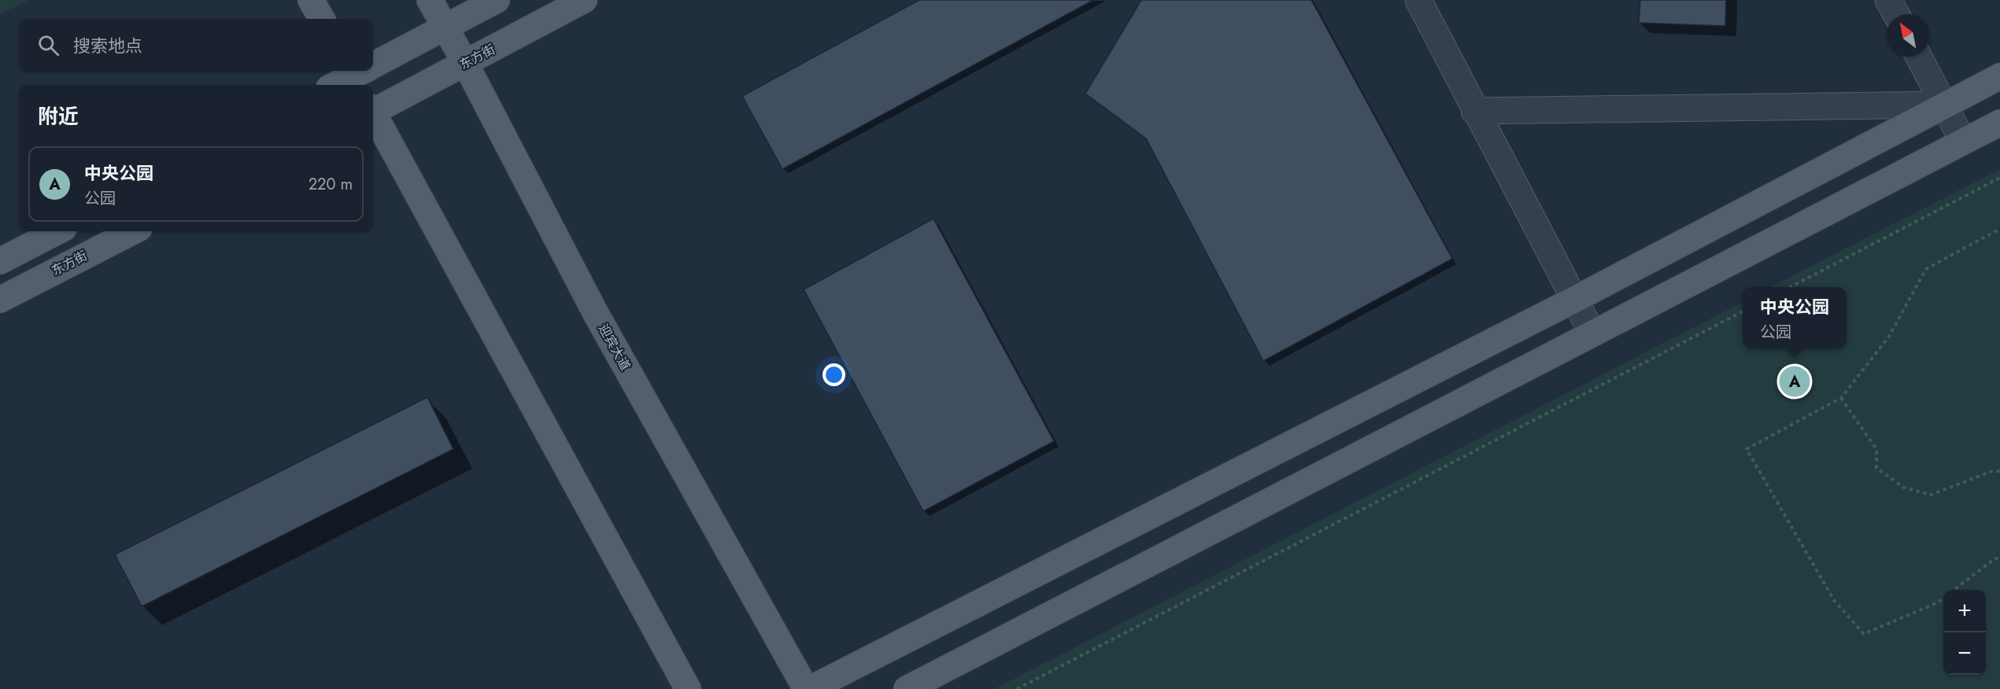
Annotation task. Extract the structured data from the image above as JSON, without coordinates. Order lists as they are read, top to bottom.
{
  "streets": {
    "main road": ["东方街", "迎宾大道"]
  },
  "crossings": [
    ["东方街", "迎宾大道"]
  ],
  "north": "top left",
  "page": {
    "search": "搜索地点",
    "heading": "附近",
    "list": [
      {
        "mark": "A",
        "name": "中央公园",
        "note": "公园",
        "value": "220 m"
      }
    ],
    "popup": ["中央公园", "公园"],
    "pins": "A",
    "map_buttons": ["+", "−"]
  }
}
